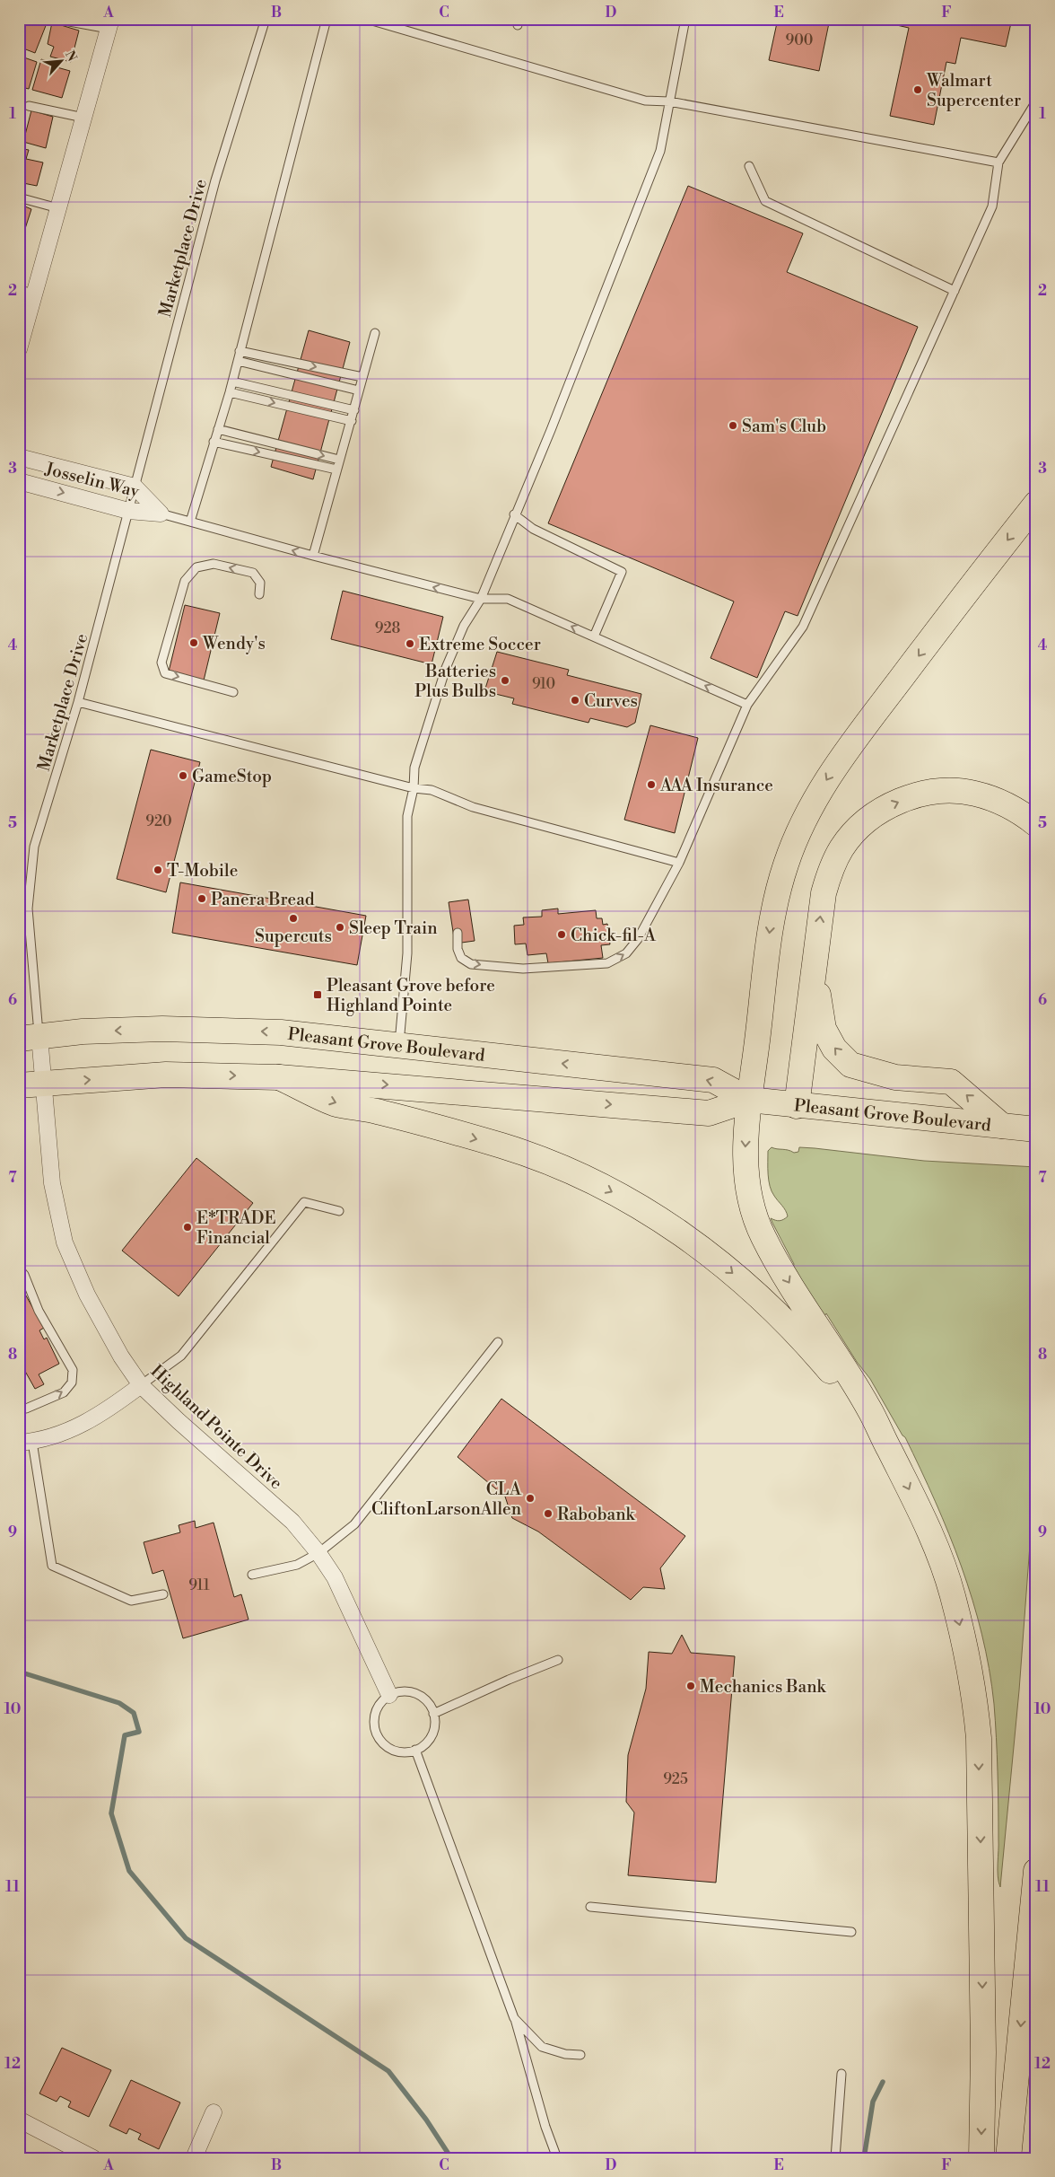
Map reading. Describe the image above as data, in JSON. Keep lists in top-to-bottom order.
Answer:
{
  "streets": {
    "main road": ["Pleasant Grove Boulevard"],
    "street": ["Josselin Way", "Highland Pointe Drive"],
    "lane": ["Marketplace Drive"]
  },
  "crossings": [
    ["Marketplace Drive", "Josselin Way"],
    ["Marketplace Drive", "Pleasant Grove Boulevard"],
    ["Marketplace Drive", "Highland Pointe Drive"],
    ["Pleasant Grove Boulevard", "Highland Pointe Drive"]
  ],
  "places": {
    "other": [
      "Walmart Supercenter",
      "Sam's Club",
      "Wendy's",
      "Extreme Soccer",
      "Batteries Plus Bulbs",
      "Curves",
      "GameStop",
      "AAA Insurance",
      "T-Mobile",
      "Panera Bread",
      "Supercuts",
      "Sleep Train",
      "Chick-fil-A",
      "E*TRADE Financial",
      "CLA CliftonLarsonAllen",
      "Rabobank",
      "Mechanics Bank"
    ],
    "transit": ["Pleasant Grove before Highland Pointe"]
  },
  "house_numbers": [
    "900",
    "928",
    "910",
    "920",
    "911",
    "925"
  ],
  "north": "top right",
  "grid": {
    "columns": [
      "A",
      "B",
      "C",
      "D",
      "E",
      "F"
    ],
    "rows": [
      "1",
      "2",
      "3",
      "4",
      "5",
      "6",
      "7",
      "8",
      "9",
      "10",
      "11",
      "12"
    ]
  }
}
